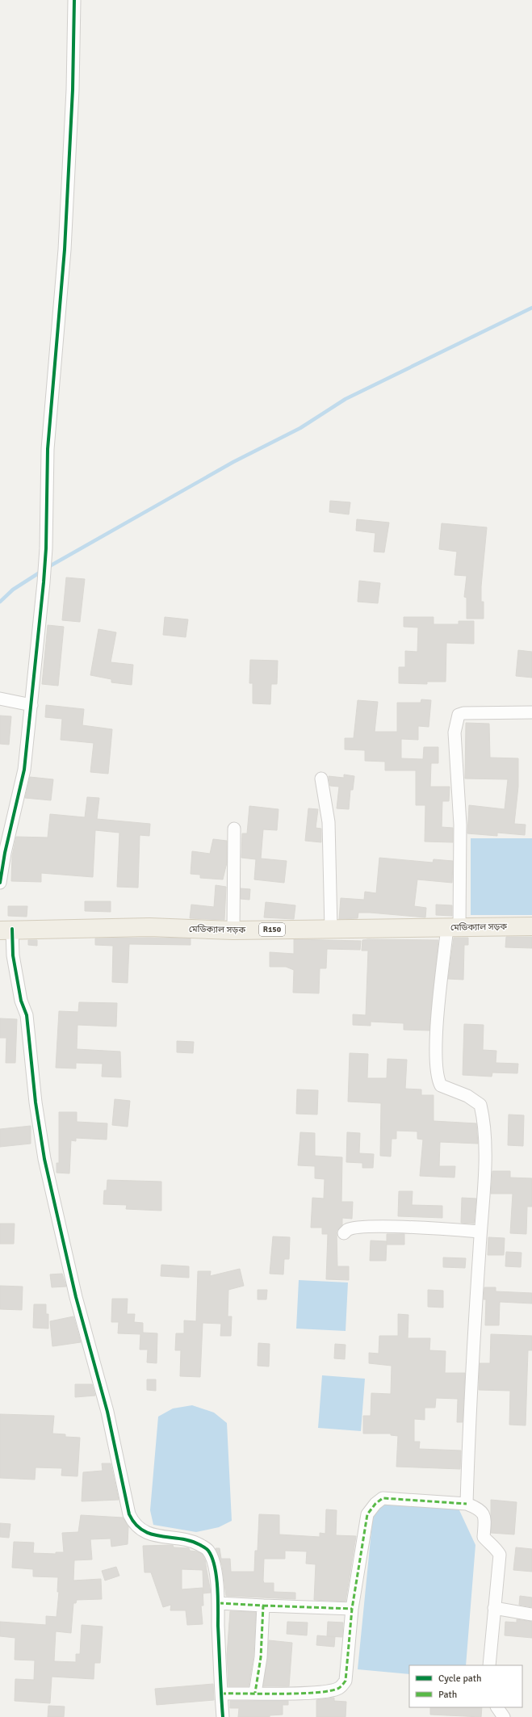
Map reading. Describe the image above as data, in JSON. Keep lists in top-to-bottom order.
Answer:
{
  "streets": {
    "main road": ["মেডিক্যাল সড়ক", "R150"]
  },
  "legend": ["Cycle path", "Path"]
}
